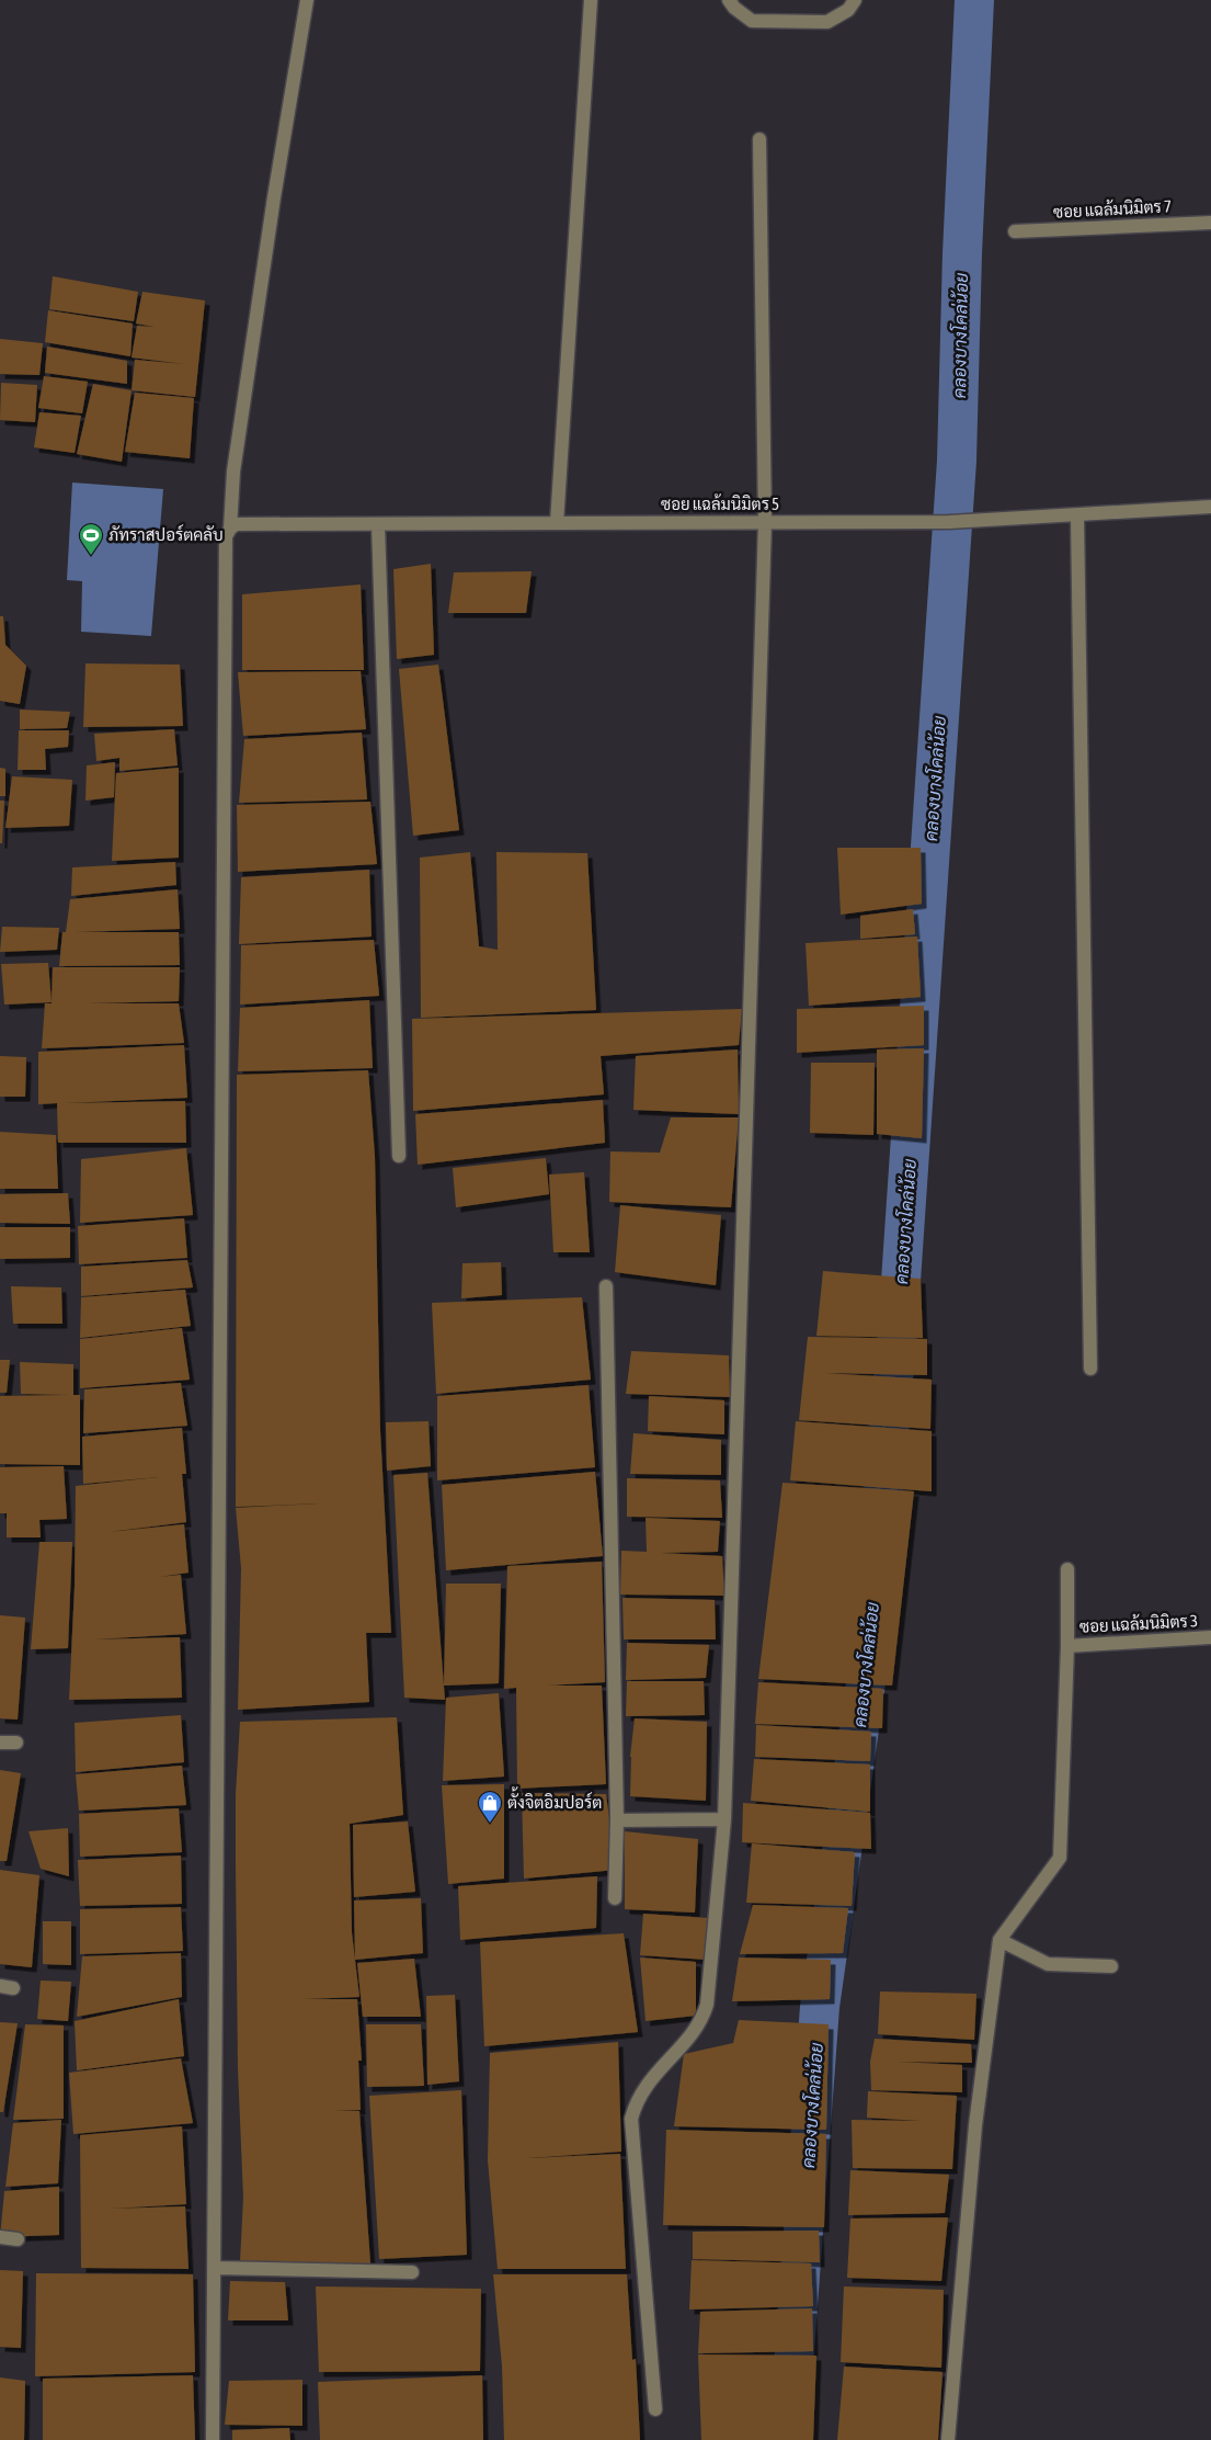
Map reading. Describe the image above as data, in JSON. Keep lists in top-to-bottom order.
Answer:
{
  "streets": {
    "street": ["ซอย แฉล้มนิมิตร 7", "ซอย แฉล้มนิมิตร 5", "ซอย แฉล้มนิมิตร 3"]
  },
  "water": ["คลองบางโคล่น้อย"],
  "places": {
    "sports": ["ภัทราสปอร์ตคลับ"],
    "shop": ["ตั้งจิตอิมปอร์ต"]
  }
}
